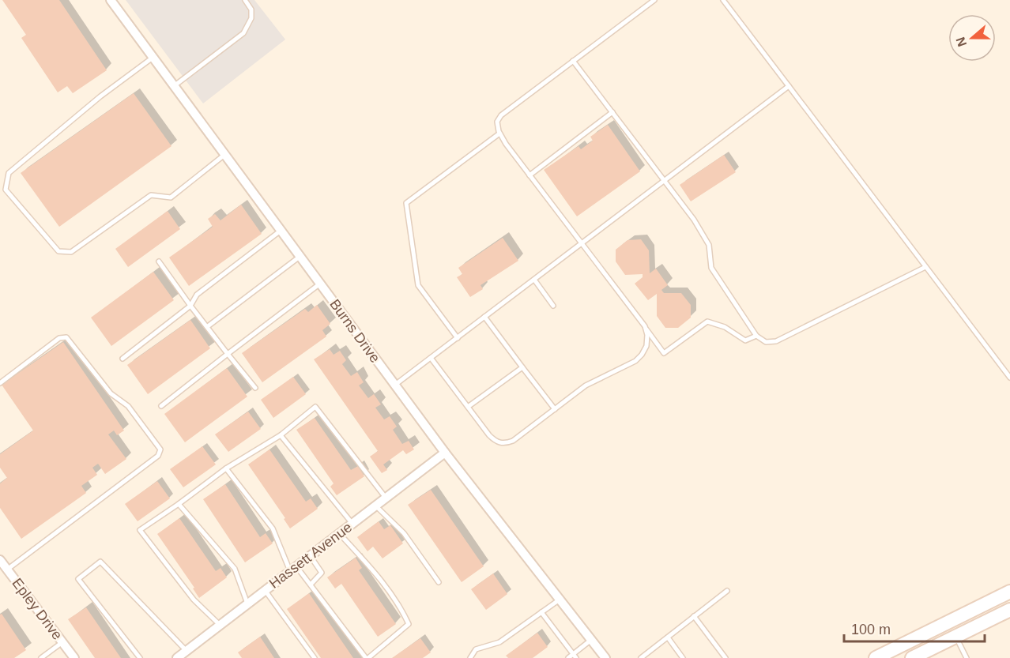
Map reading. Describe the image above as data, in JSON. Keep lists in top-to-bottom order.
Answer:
{
  "streets": {
    "street": ["Burns Drive", "Hassett Avenue", "Epley Drive"]
  },
  "crossings": [
    ["Burns Drive", "Hassett Avenue"]
  ],
  "scale_bar": "100 m",
  "north": "left"
}
